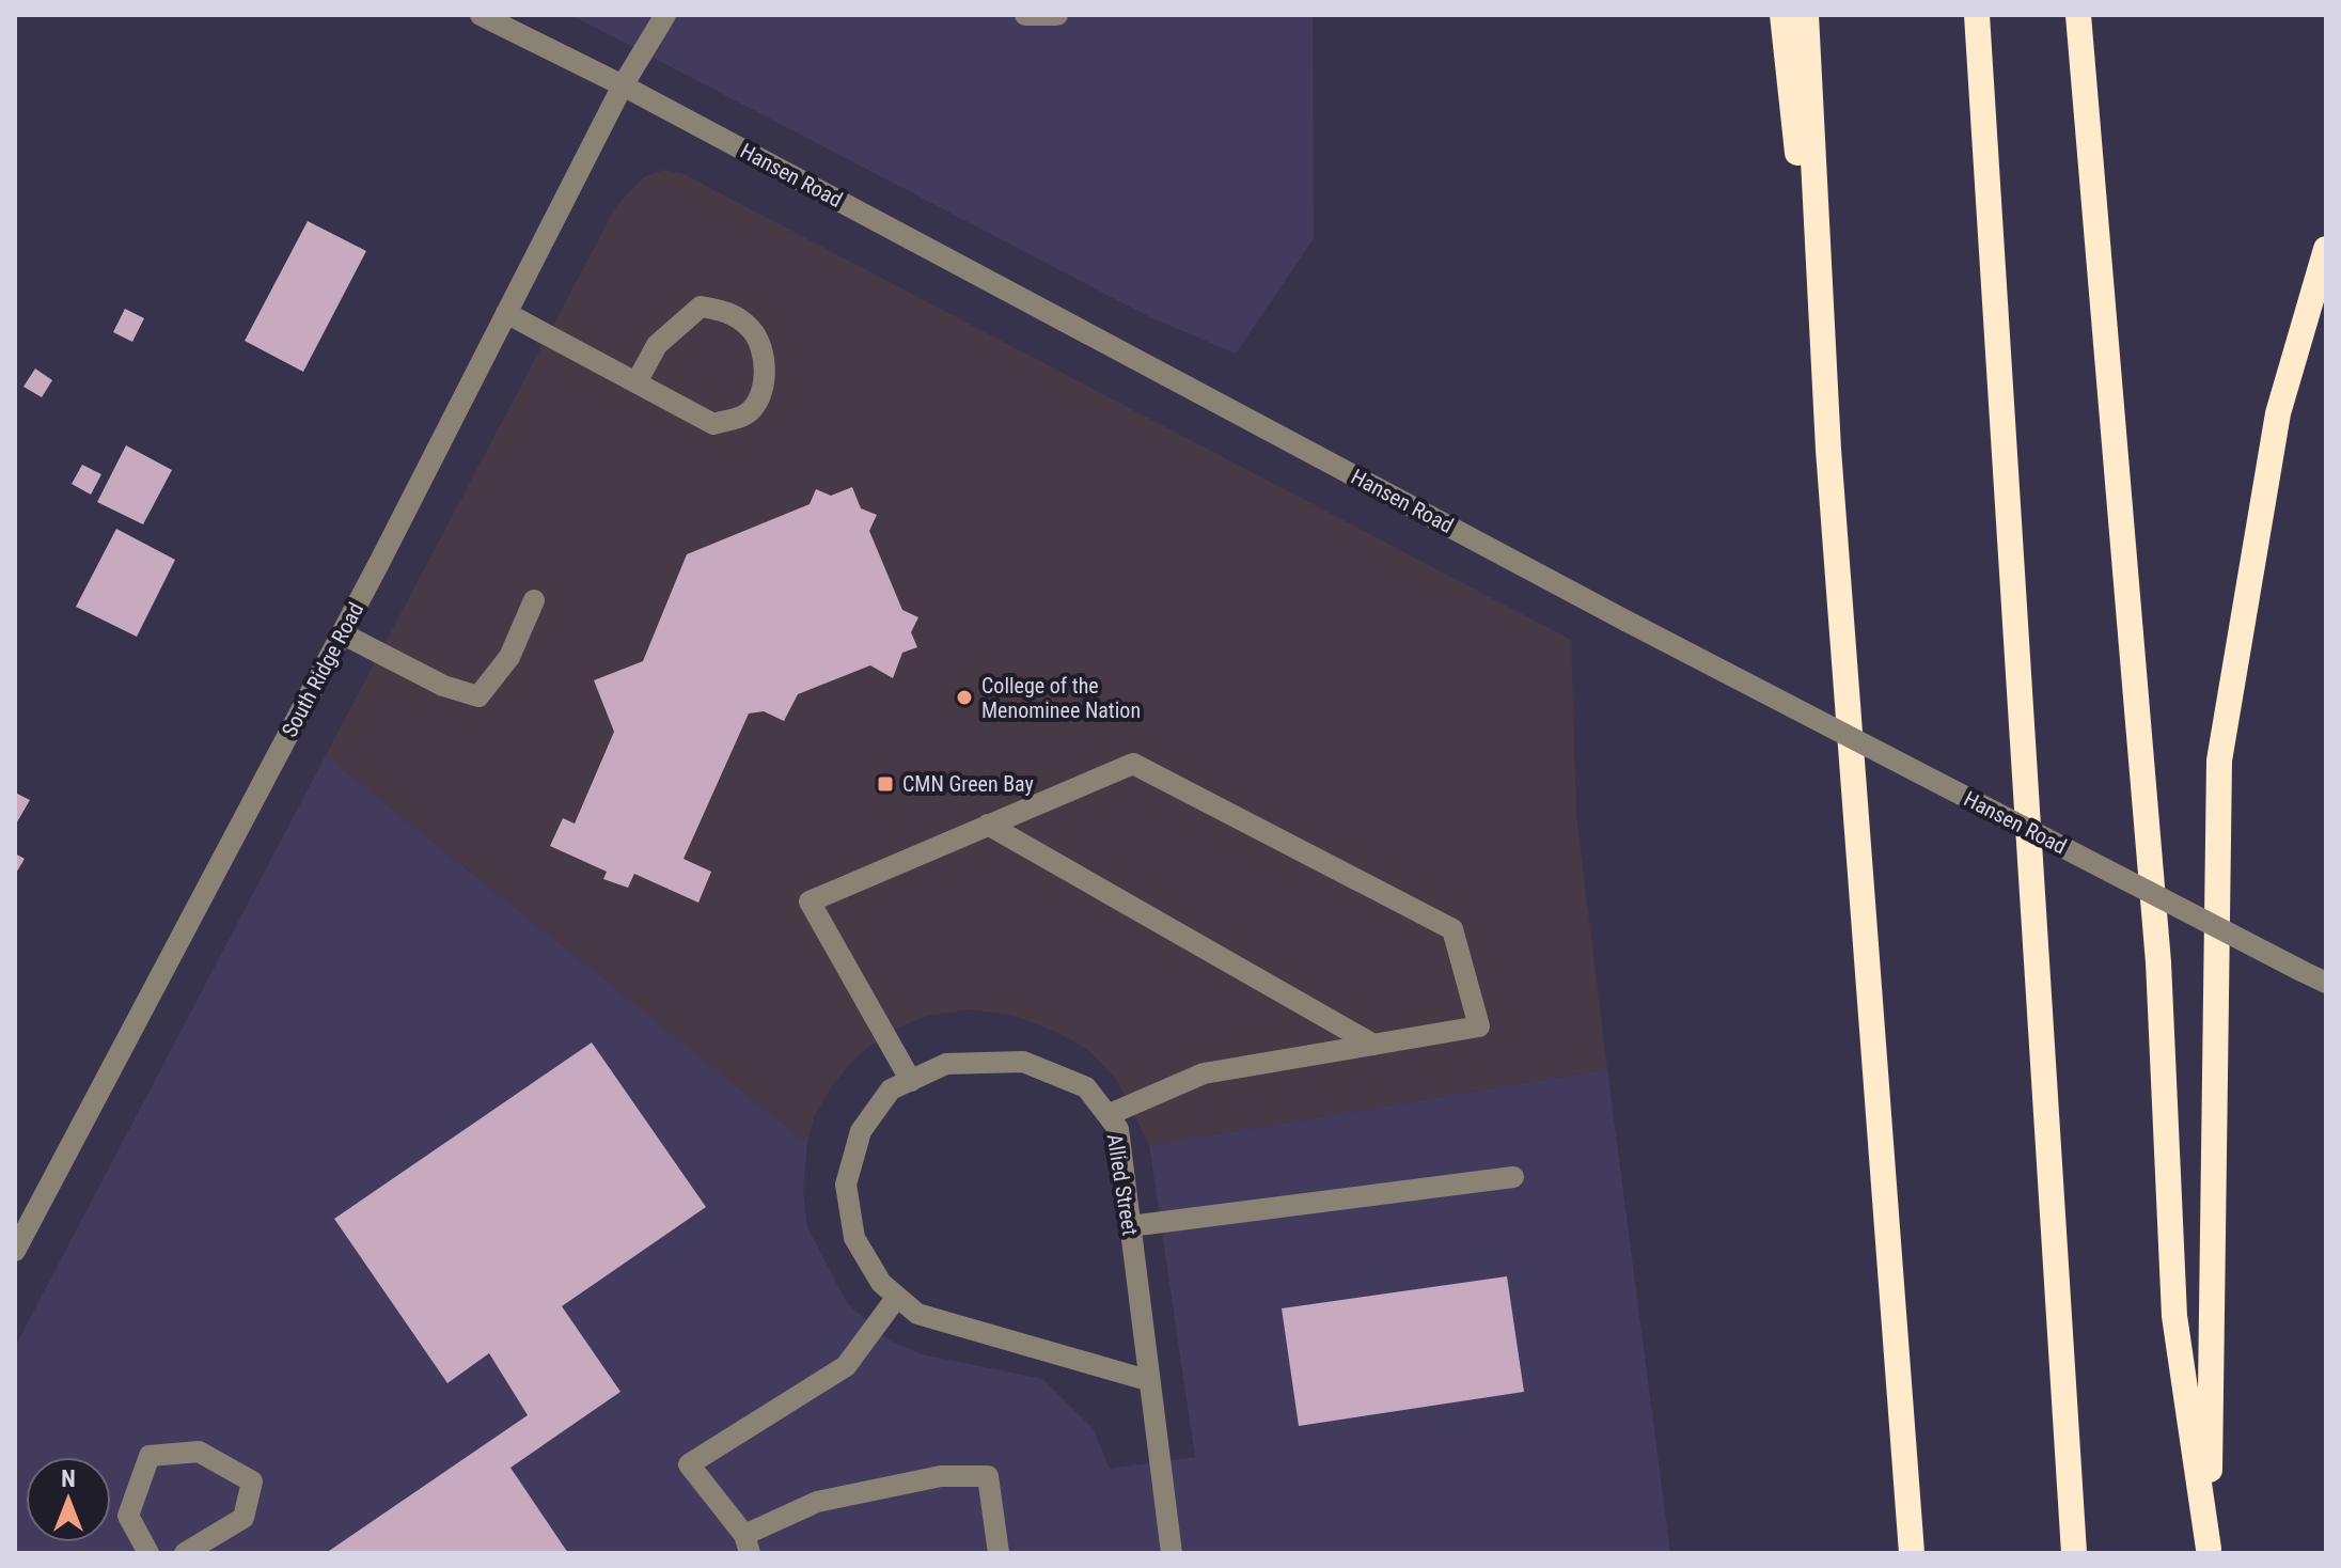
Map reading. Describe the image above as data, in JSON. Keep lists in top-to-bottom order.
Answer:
{
  "streets": {
    "street": ["Hansen Road", "South Ridge Road", "Allied Street"]
  },
  "crossings": [
    ["Hansen Road", "South Ridge Road"]
  ],
  "places": {
    "other": ["College of the Menominee Nation"],
    "transit": ["CMN Green Bay"]
  },
  "north": "top"
}
